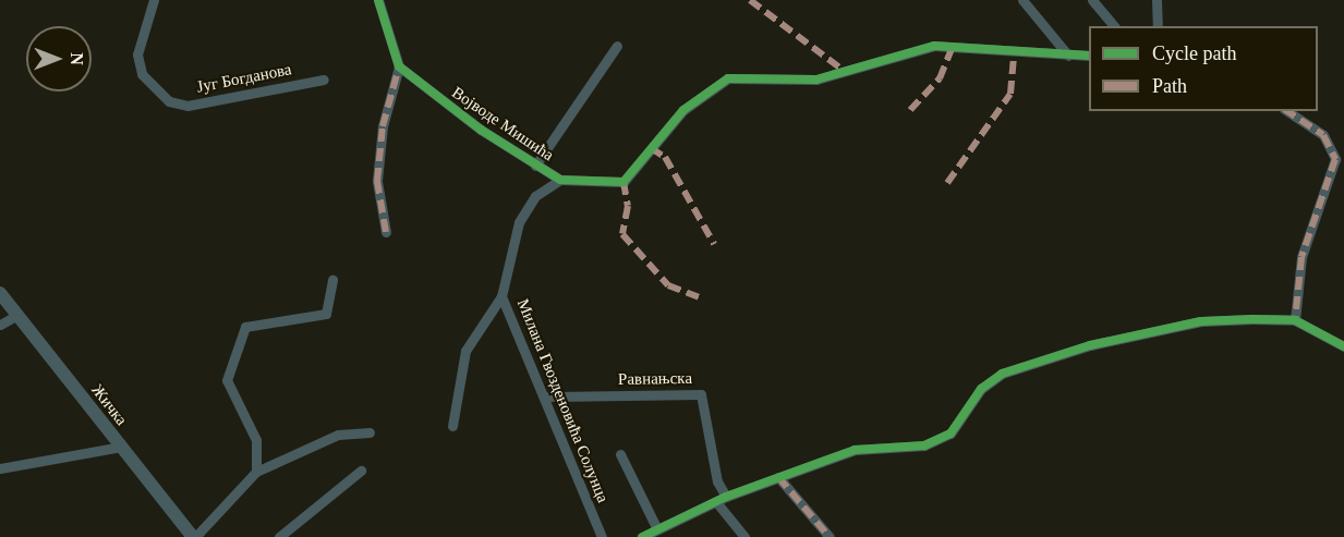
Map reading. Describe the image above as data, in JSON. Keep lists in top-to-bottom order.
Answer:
{
  "streets": {
    "main road": ["Жичка"],
    "street": [
      "Југ Богданова",
      "Војводе Мишића",
      "Равнањска",
      "Милана Гвозденовића Солунца"
    ]
  },
  "crossings": [
    ["Војводе Мишића", "Милана Гвозденовића Солунца"],
    ["Равнањска", "Милана Гвозденовића Солунца"]
  ],
  "legend": ["Cycle path", "Path"],
  "north": "right"
}
